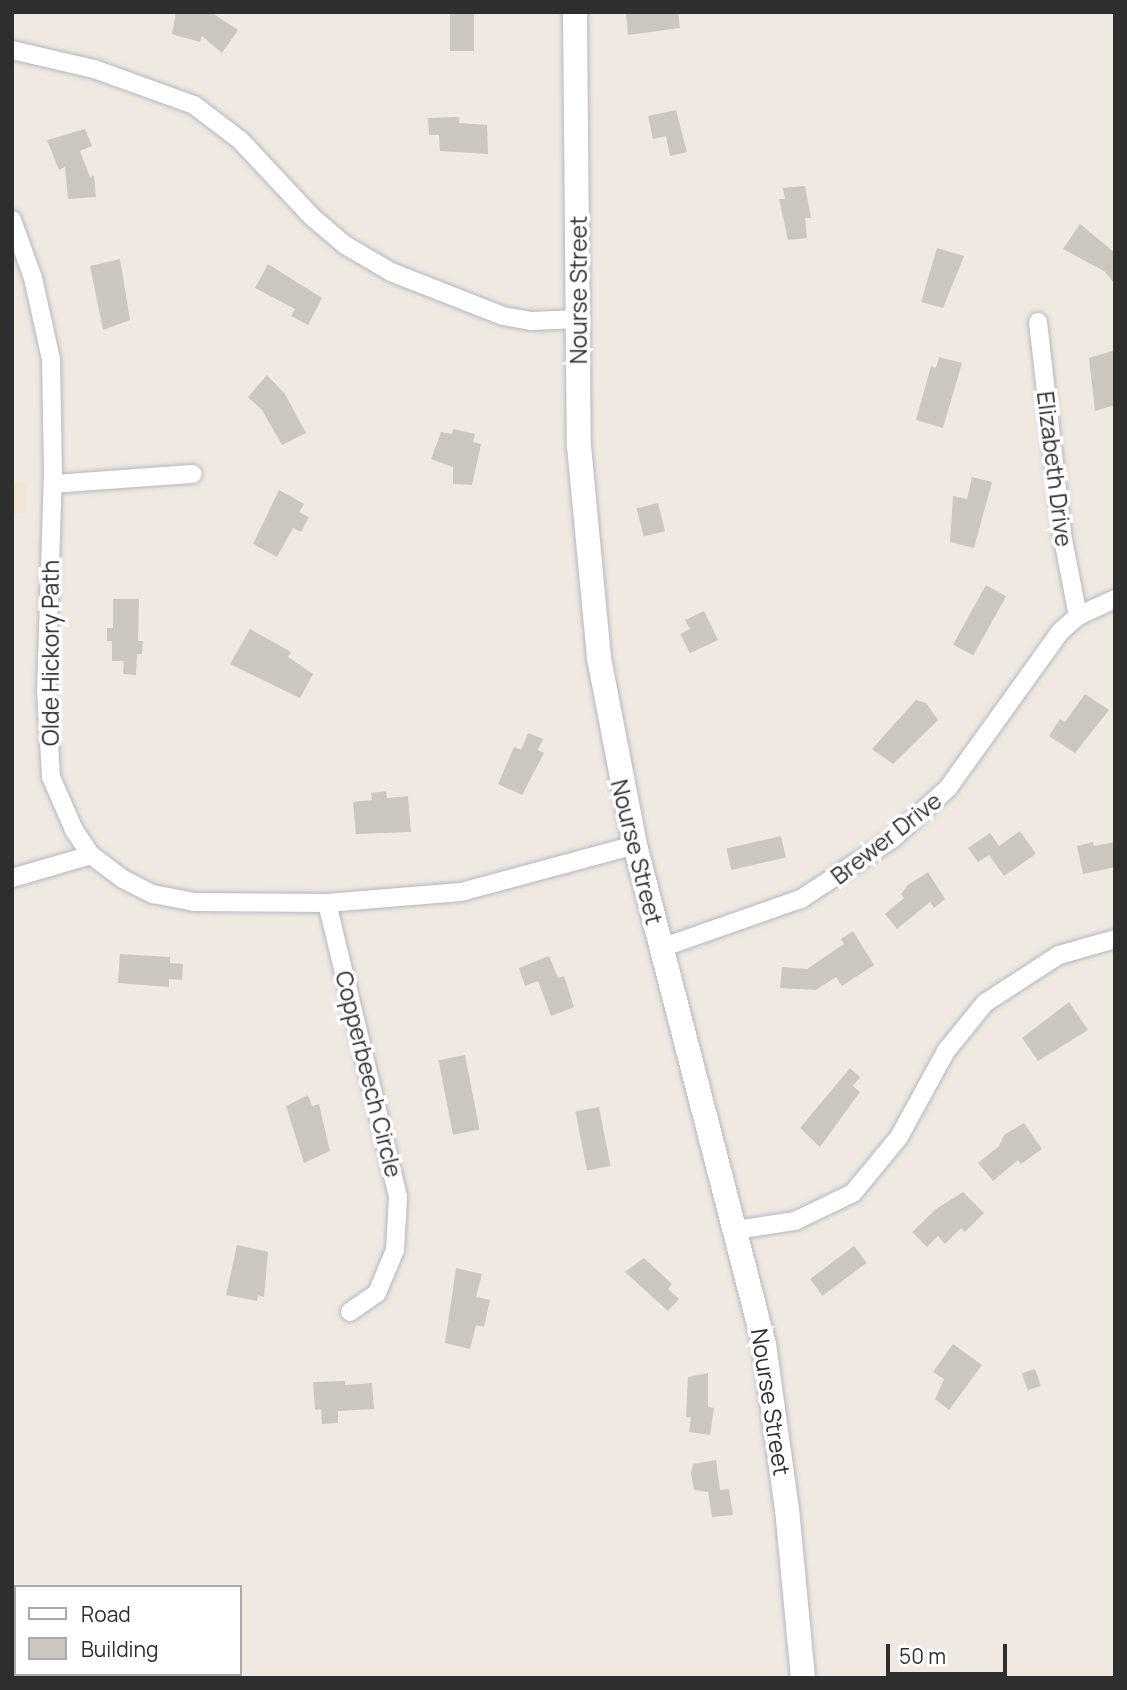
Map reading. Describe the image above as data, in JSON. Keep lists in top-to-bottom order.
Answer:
{
  "streets": {
    "main road": ["Nourse Street"],
    "street": [
      "Elizabeth Drive",
      "Olde Hickory Path",
      "Brewer Drive",
      "Copperbeech Circle"
    ]
  },
  "crossings": [
    ["Nourse Street", "Olde Hickory Path"],
    ["Nourse Street", "Brewer Drive"],
    ["Elizabeth Drive", "Brewer Drive"],
    ["Olde Hickory Path", "Copperbeech Circle"]
  ],
  "legend": ["Road", "Building"],
  "scale_bar": "50 m"
}
